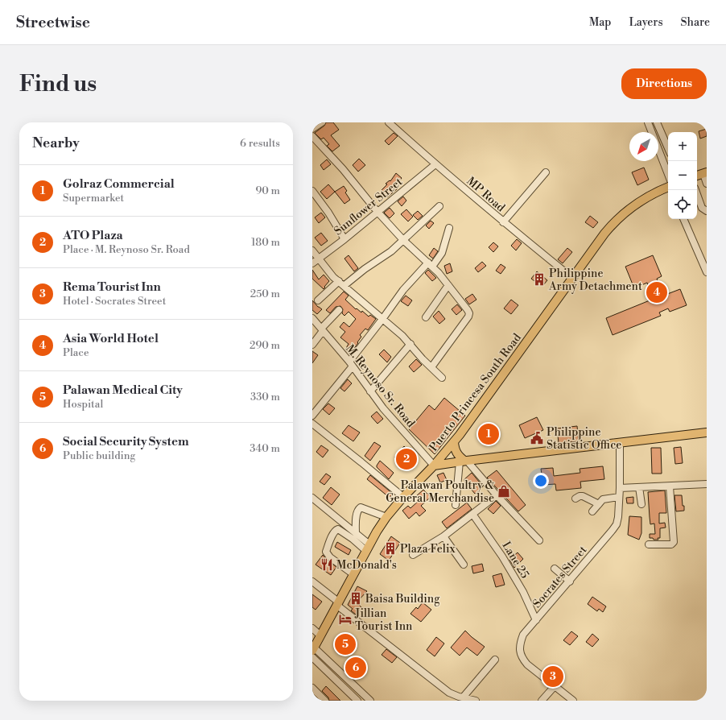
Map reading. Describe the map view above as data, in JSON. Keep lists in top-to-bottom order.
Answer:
{
  "streets": {
    "main road": ["Puerto Princesa South Road"],
    "street": [
      "MP Road",
      "Sunflower Street",
      "M. Reynoso Sr. Road",
      "Lane 25",
      "Socrates Street"
    ]
  },
  "crossings": [
    ["MP Road", "Sunflower Street"],
    ["MP Road", "Puerto Princesa South Road"],
    ["M. Reynoso Sr. Road", "Puerto Princesa South Road"],
    ["Lane 25", "Socrates Street"]
  ],
  "places": {
    "building": ["Philippine Army Detachment", "Plaza Felix", "Baisa Building"],
    "public building": ["Philippine Statistic Office"],
    "shop": ["Palawan Poultry & General Merchandise"],
    "restaurant": ["McDonald's"],
    "hotel": ["Jillian Tourist Inn"]
  },
  "north": "bottom left",
  "page": {
    "header": "Streetwise",
    "nav": ["Map", "Layers", "Share"],
    "buttons": "Directions",
    "title": "Find us",
    "heading": ["Nearby", "6 results"],
    "map_buttons": ["+", "−"],
    "list": [
      {
        "mark": "1",
        "name": "Golraz Commercial",
        "note": "Supermarket",
        "value": "90 m"
      },
      {
        "mark": "2",
        "name": "ATO Plaza",
        "note": "Place · M. Reynoso Sr. Road",
        "value": "180 m"
      },
      {
        "mark": "3",
        "name": "Rema Tourist Inn",
        "note": "Hotel · Socrates Street",
        "value": "250 m"
      },
      {
        "mark": "4",
        "name": "Asia World Hotel",
        "note": "Place",
        "value": "290 m"
      },
      {
        "mark": "5",
        "name": "Palawan Medical City",
        "note": "Hospital",
        "value": "330 m"
      },
      {
        "mark": "6",
        "name": "Social Security System",
        "note": "Public building",
        "value": "340 m"
      }
    ],
    "pins": [
      "4",
      "1",
      "2",
      "5",
      "6",
      "3"
    ]
  }
}
